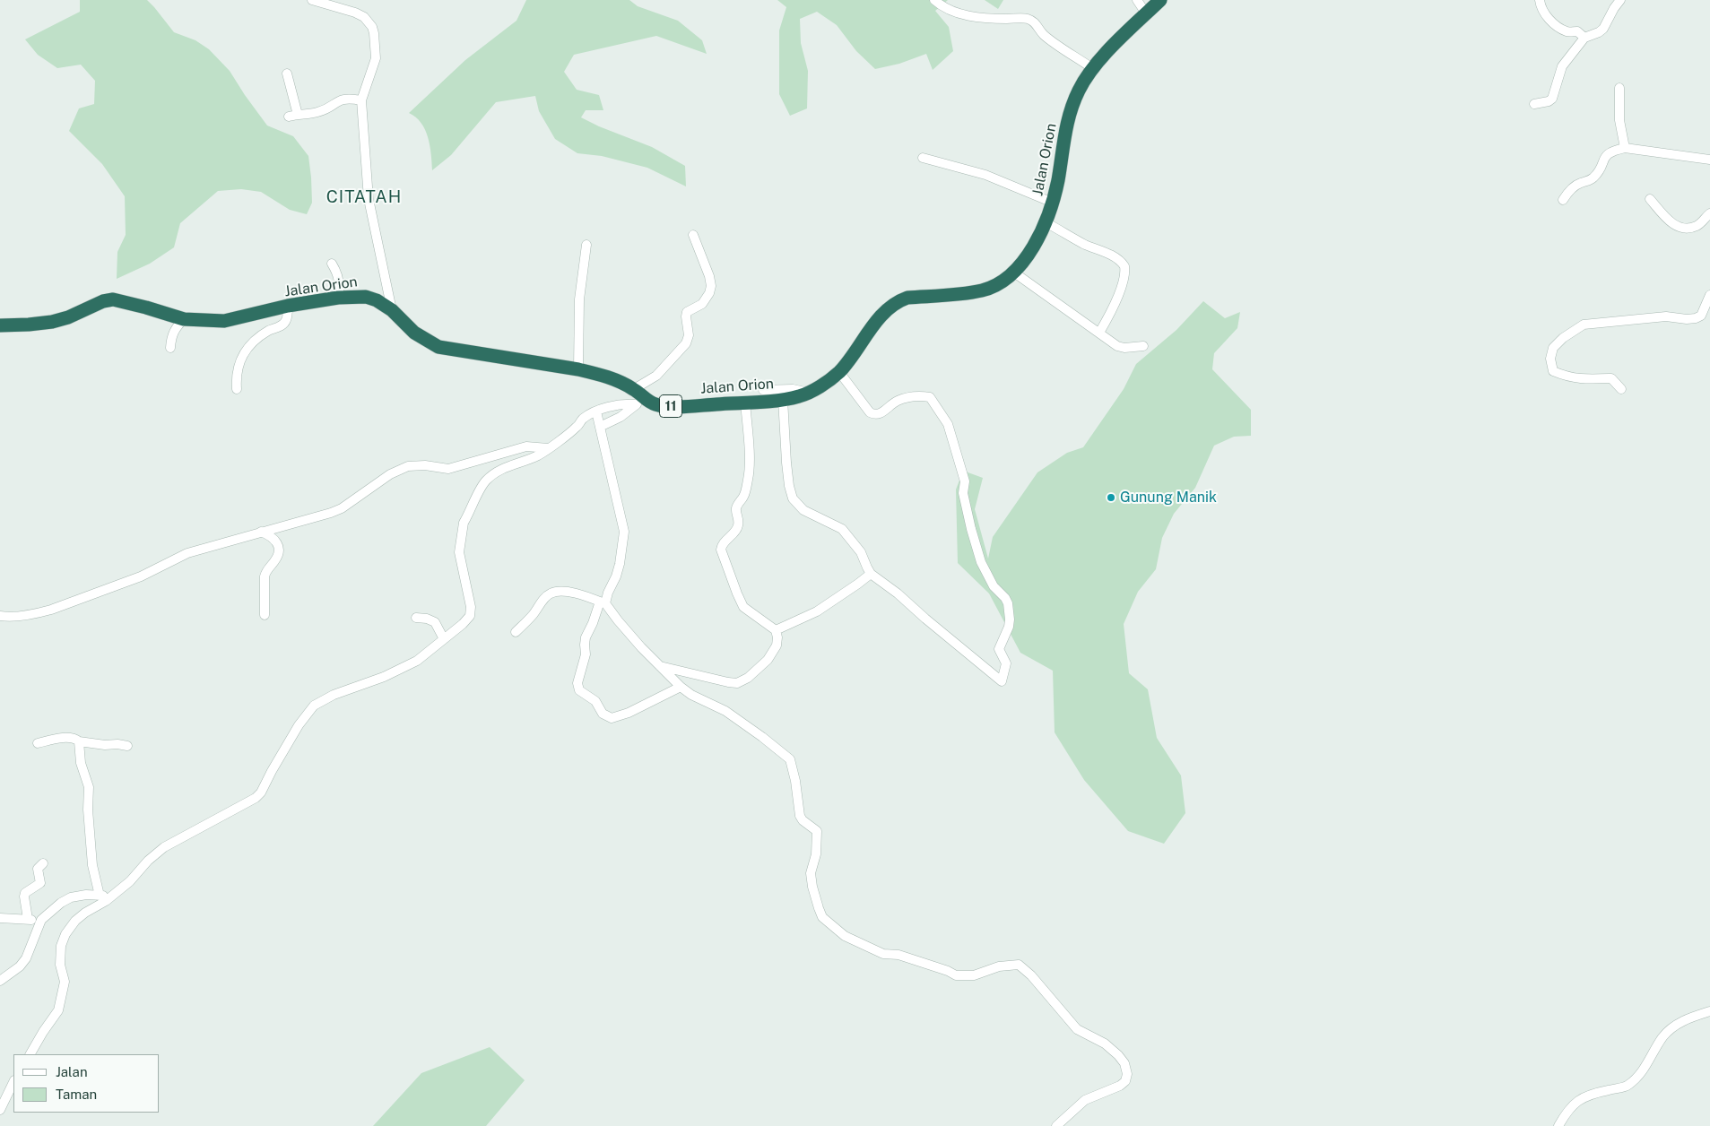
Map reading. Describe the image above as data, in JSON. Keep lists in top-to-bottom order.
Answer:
{
  "streets": {
    "highway": ["Jalan Orion", "11"]
  },
  "districts": ["CITATAH"],
  "places": ["Gunung Manik"],
  "legend": ["Jalan", "Taman"]
}
